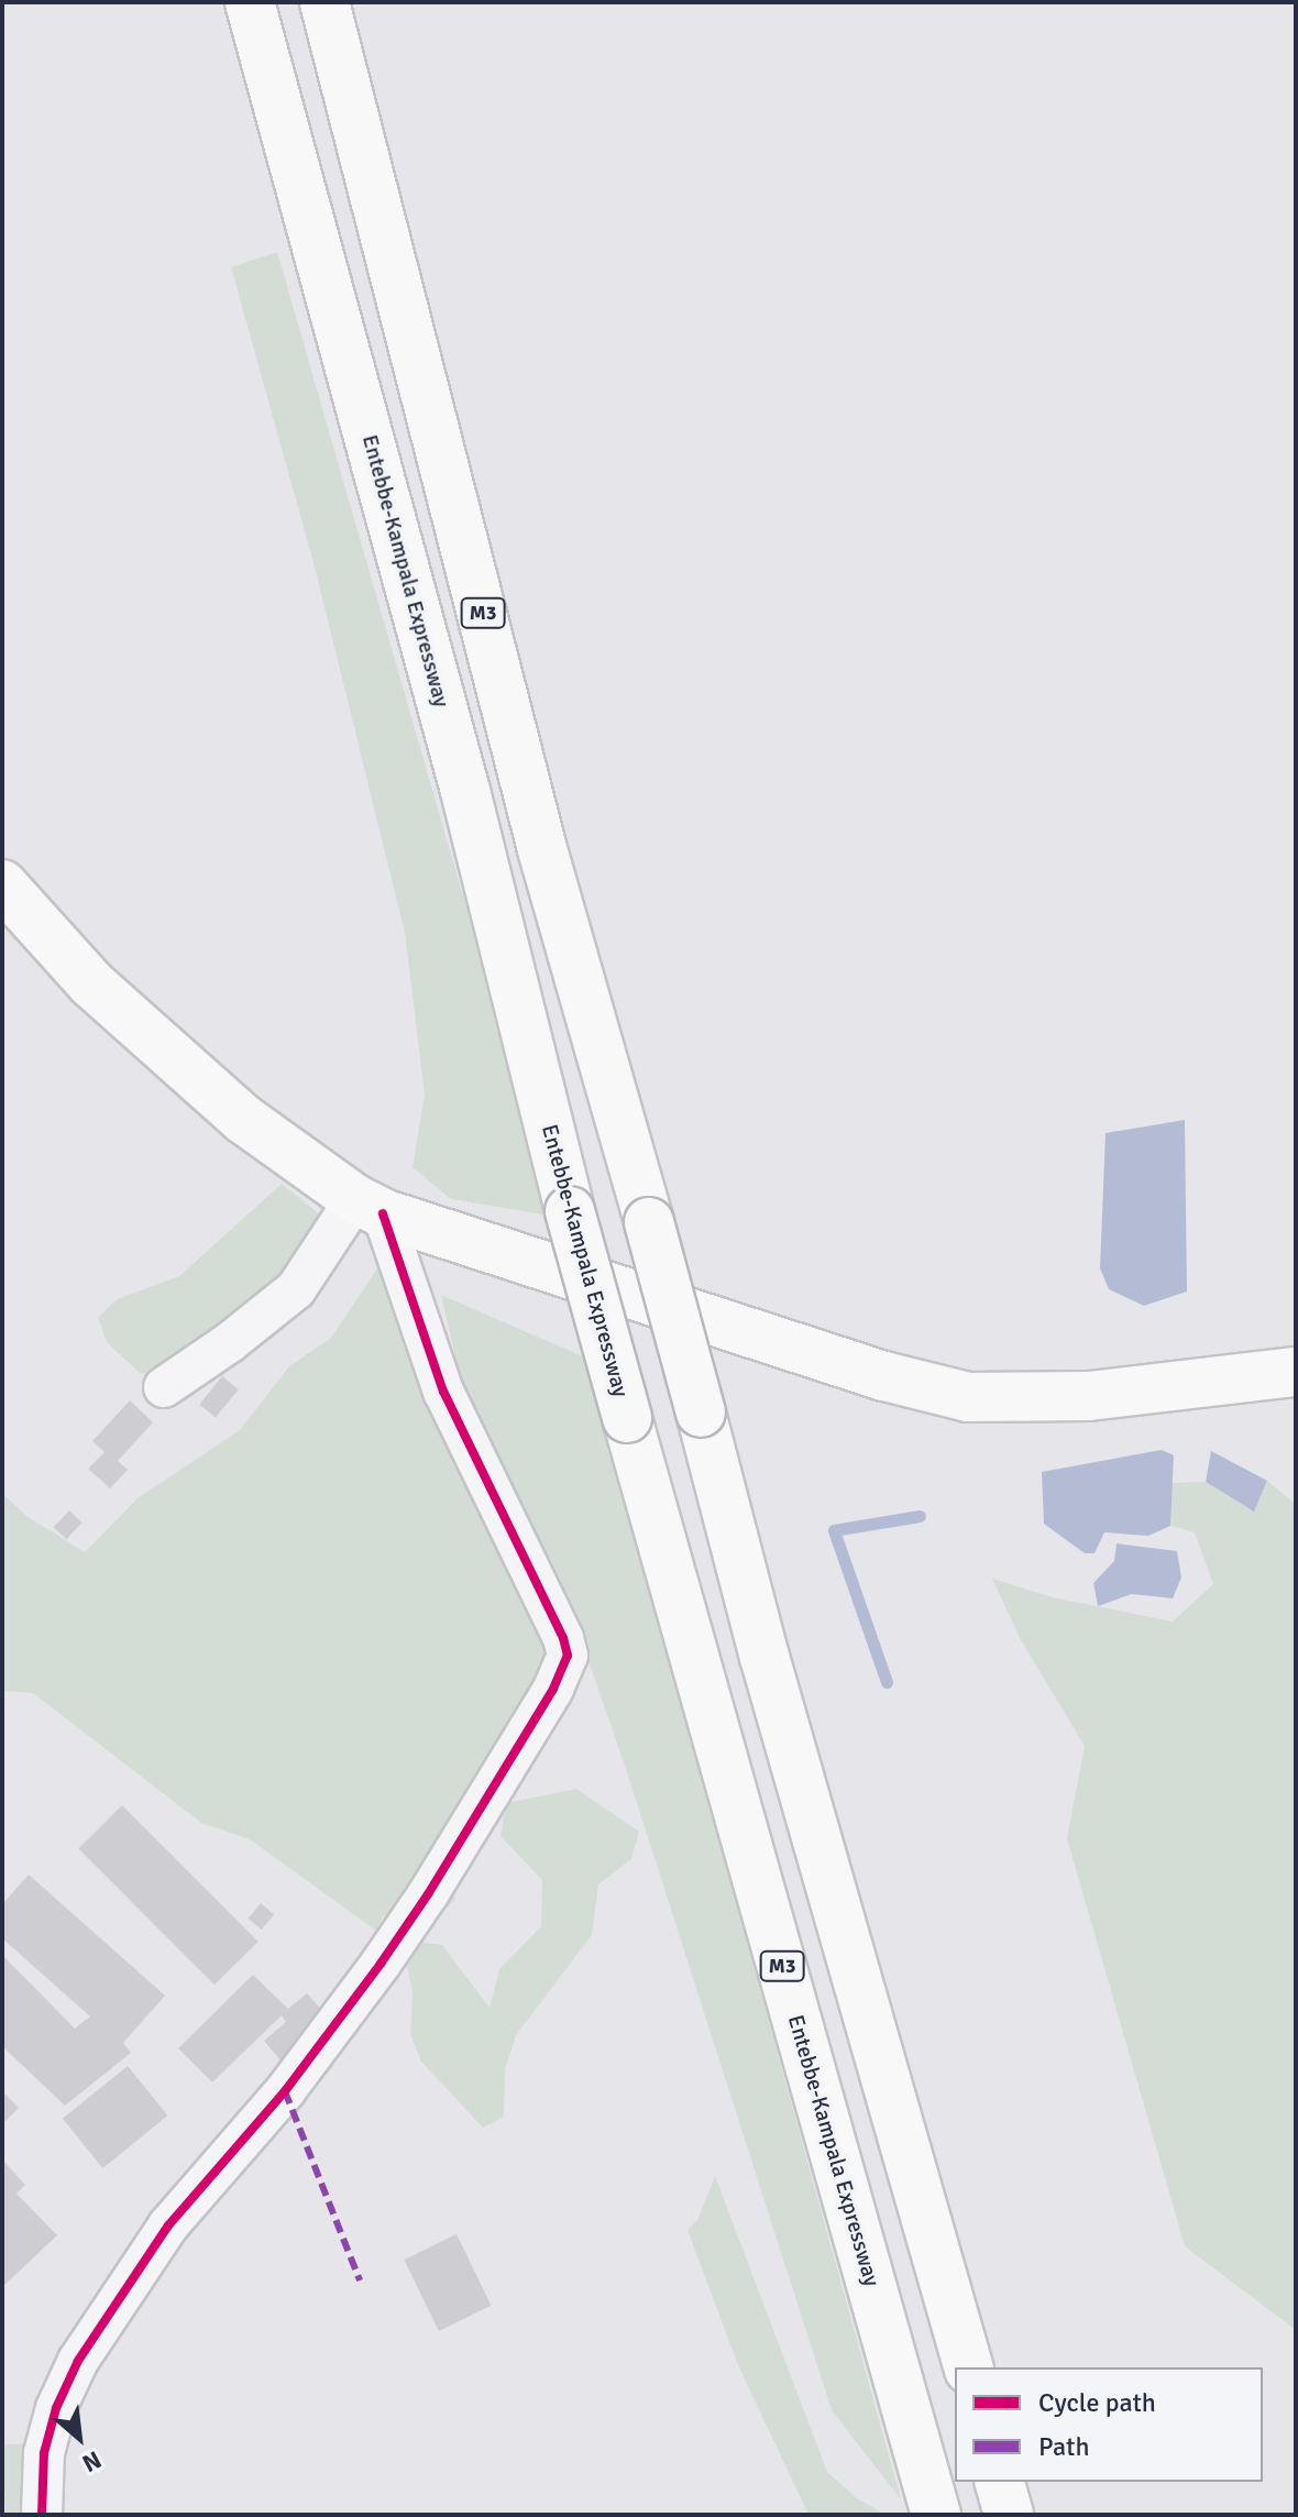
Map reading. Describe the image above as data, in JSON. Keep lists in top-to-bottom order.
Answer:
{
  "streets": {
    "main road": ["Entebbe-Kampala Expressway", "M3"]
  },
  "legend": ["Cycle path", "Path"],
  "north": "bottom right"
}
